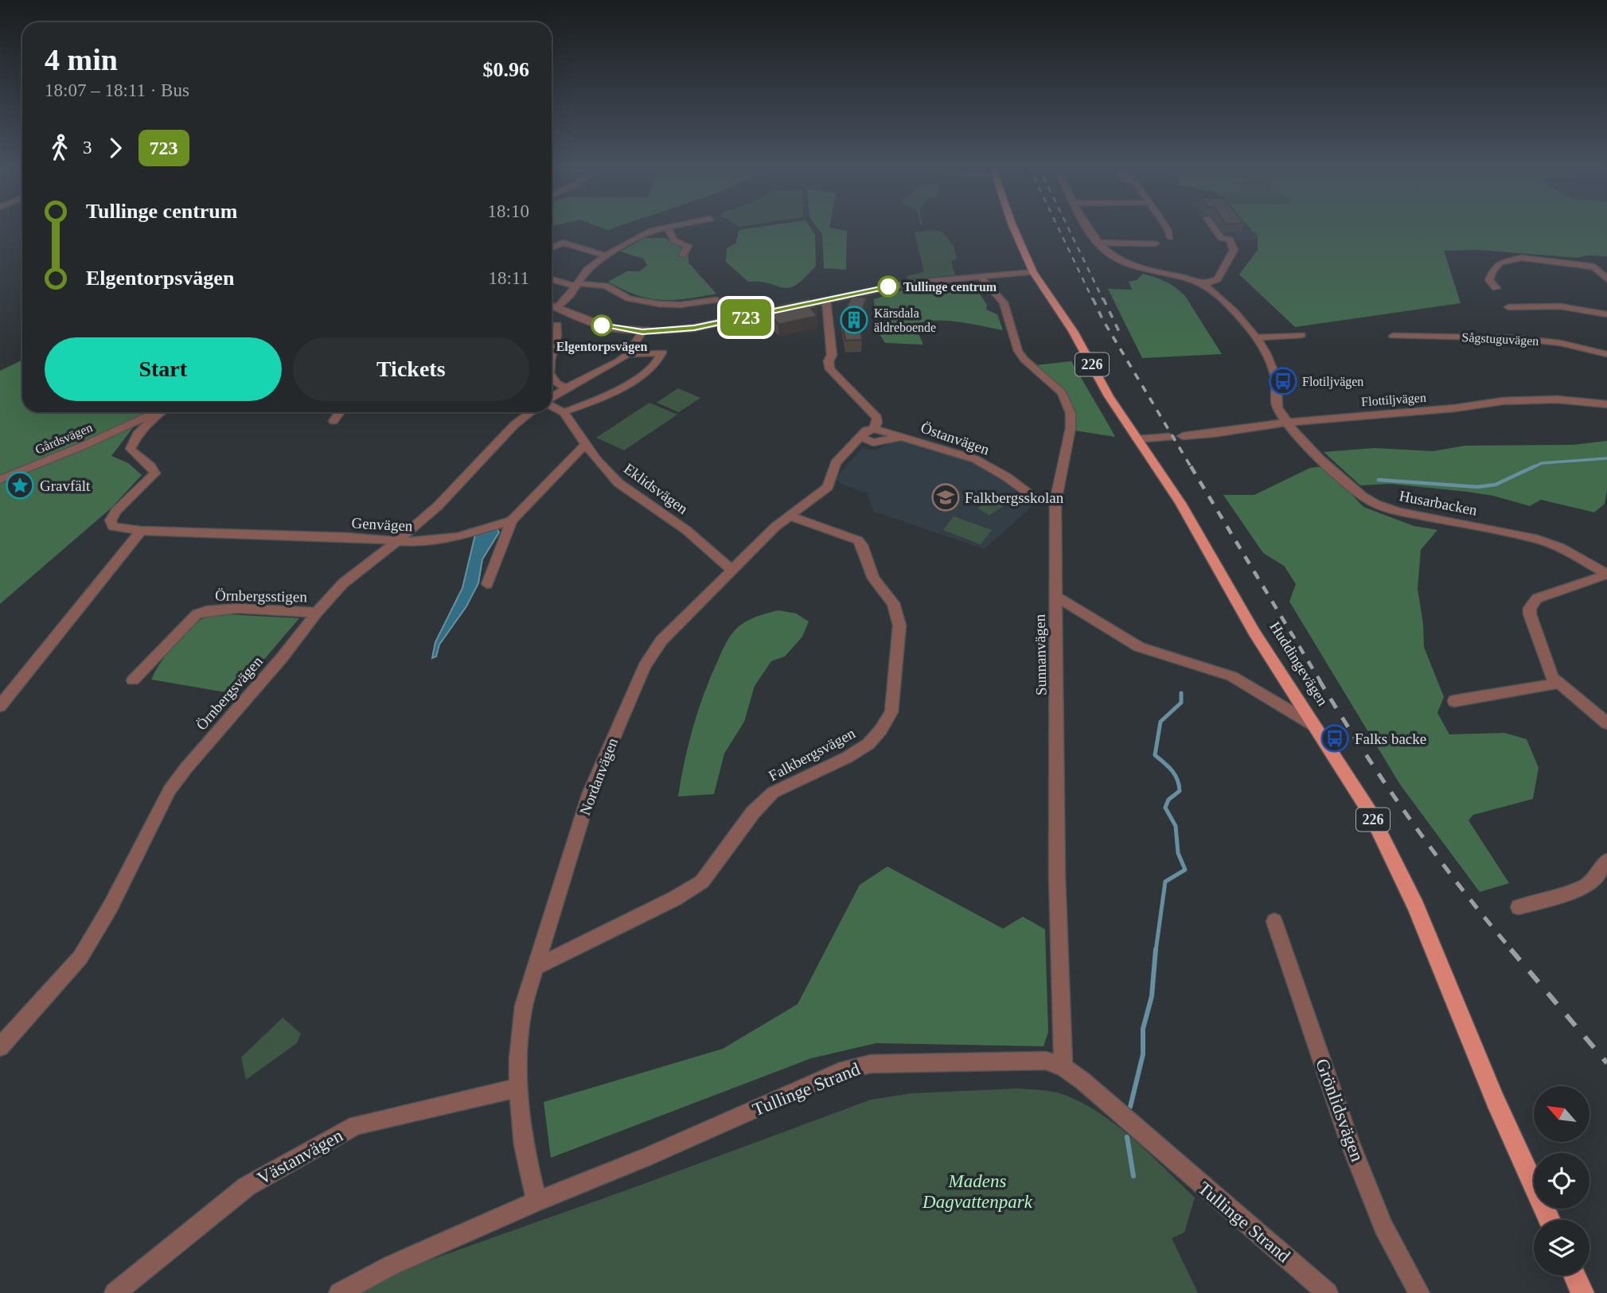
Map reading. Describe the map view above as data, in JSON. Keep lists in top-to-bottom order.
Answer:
{
  "streets": {
    "main road": ["226", "Huddingevägen"],
    "street": [
      "Sågstuguvägen",
      "Flottiljvägen",
      "Gårdsvägen",
      "Östanvägen",
      "Eklidsvägen",
      "Husarbacken",
      "Genvägen",
      "Örnbergsstigen",
      "Sunnanvägen",
      "Örnbergsvägen",
      "Falkbergsvägen",
      "Nordanvägen",
      "Tullinge Strand",
      "Grönlidsvägen",
      "Västanvägen"
    ]
  },
  "crossings": [
    ["Flottiljvägen", "Husarbacken"],
    ["Östanvägen", "Sunnanvägen"],
    ["Östanvägen", "Nordanvägen"],
    ["Eklidsvägen", "Nordanvägen"],
    ["Genvägen", "Örnbergsvägen"],
    ["Örnbergsstigen", "Örnbergsvägen"],
    ["Sunnanvägen", "Tullinge Strand"],
    ["Falkbergsvägen", "Nordanvägen"],
    ["Nordanvägen", "Tullinge Strand"],
    ["Nordanvägen", "Västanvägen"]
  ],
  "parks": ["Madens Dagvattenpark"],
  "places": {
    "other": ["Tullinge centrum", "Elgentorpsvägen"],
    "building": ["Kärsdala äldreboende"],
    "bus stop": ["Flotiljvägen", "Falks backe"],
    "place": ["Gravfält"],
    "school or university": ["Falkbergsskolan"]
  },
  "lines": ["bus line 723"],
  "north": "top left",
  "page": {
    "on_map": "723",
    "heading": ["4 min", "18:07 – 18:11 · Bus", "$0.96"],
    "legs": ["3", "723"],
    "list": [
      {
        "name": "Tullinge centrum",
        "value": "18:10"
      },
      {
        "name": "Elgentorpsvägen",
        "value": "18:11"
      }
    ],
    "buttons": ["Start", "Tickets"]
  }
}
